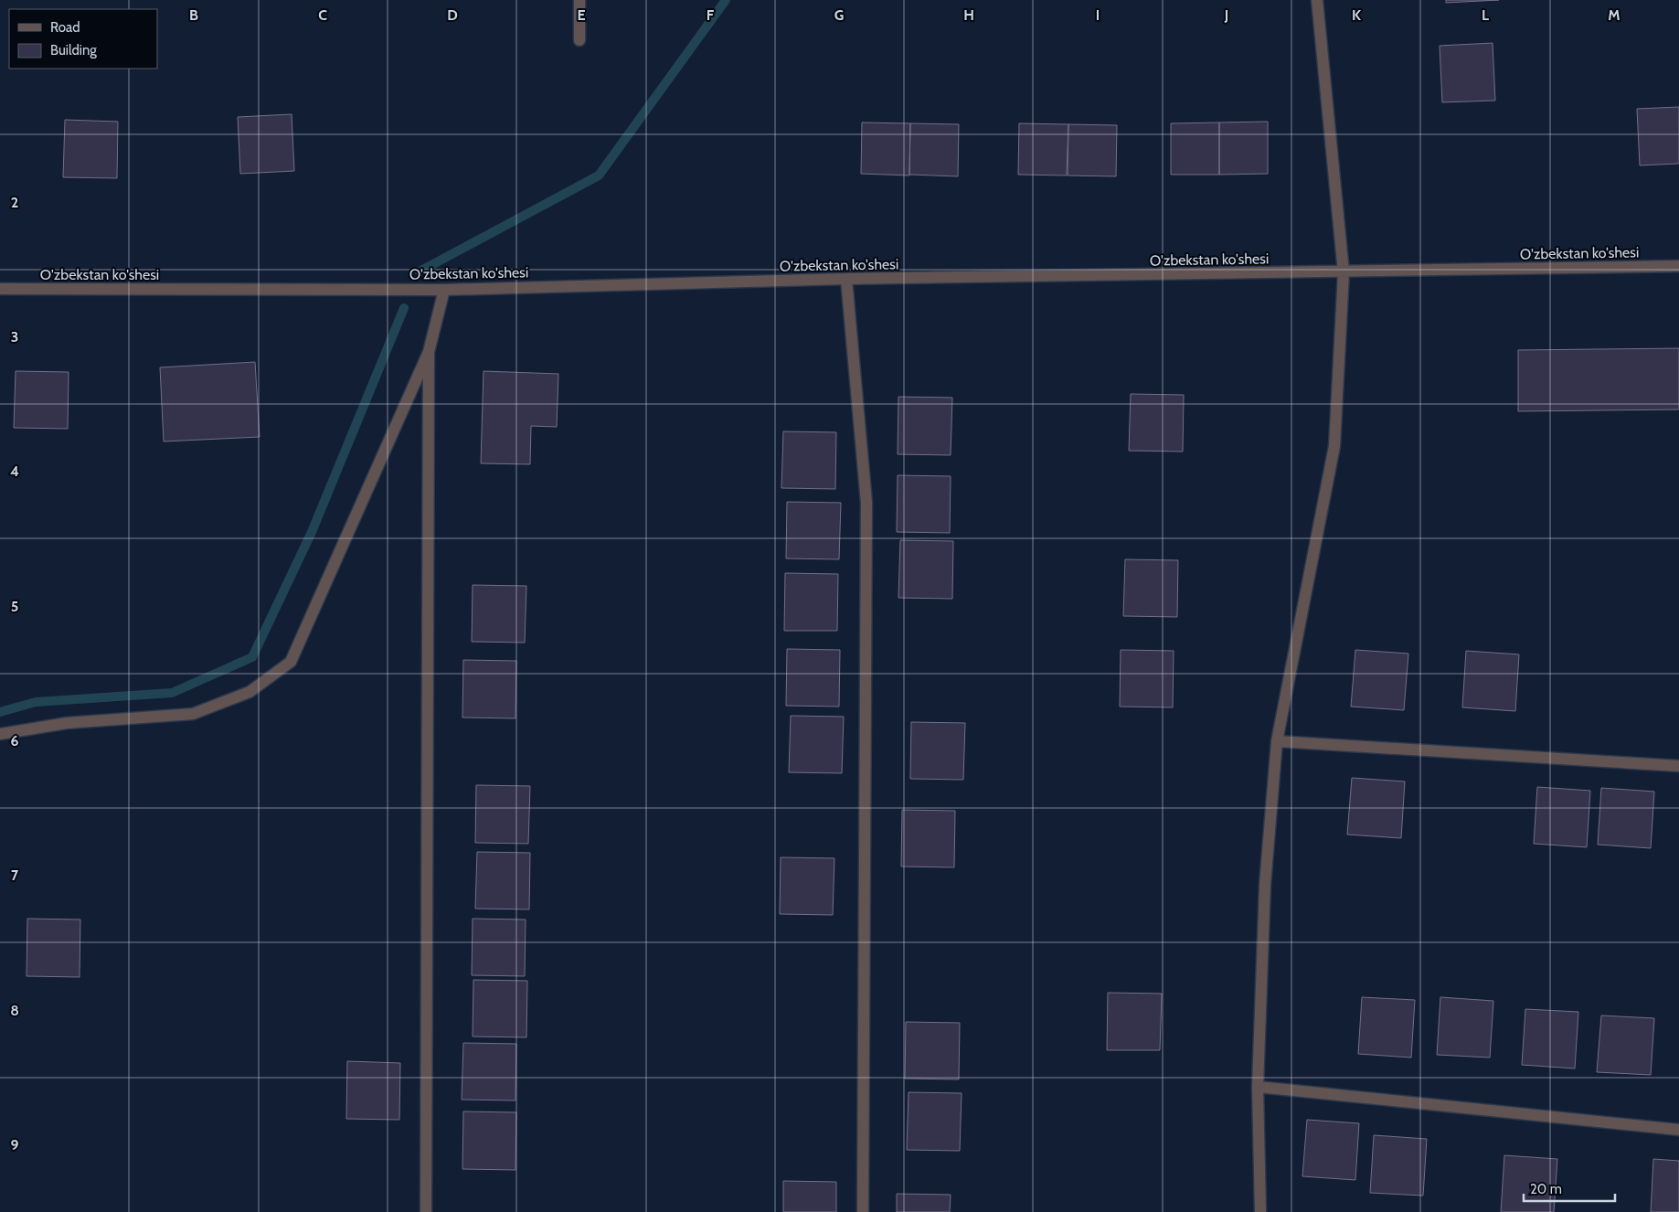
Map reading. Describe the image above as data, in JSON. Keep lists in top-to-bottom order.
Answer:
{
  "streets": {
    "street": ["O'zbekstan ko'shesi"]
  },
  "legend": ["Road", "Building"],
  "scale_bar": "20 m",
  "grid": {
    "columns": [
      "B",
      "C",
      "D",
      "E",
      "F",
      "G",
      "H",
      "I",
      "J",
      "K",
      "L",
      "M"
    ],
    "rows": [
      "2",
      "3",
      "4",
      "5",
      "6",
      "7",
      "8",
      "9"
    ]
  }
}
